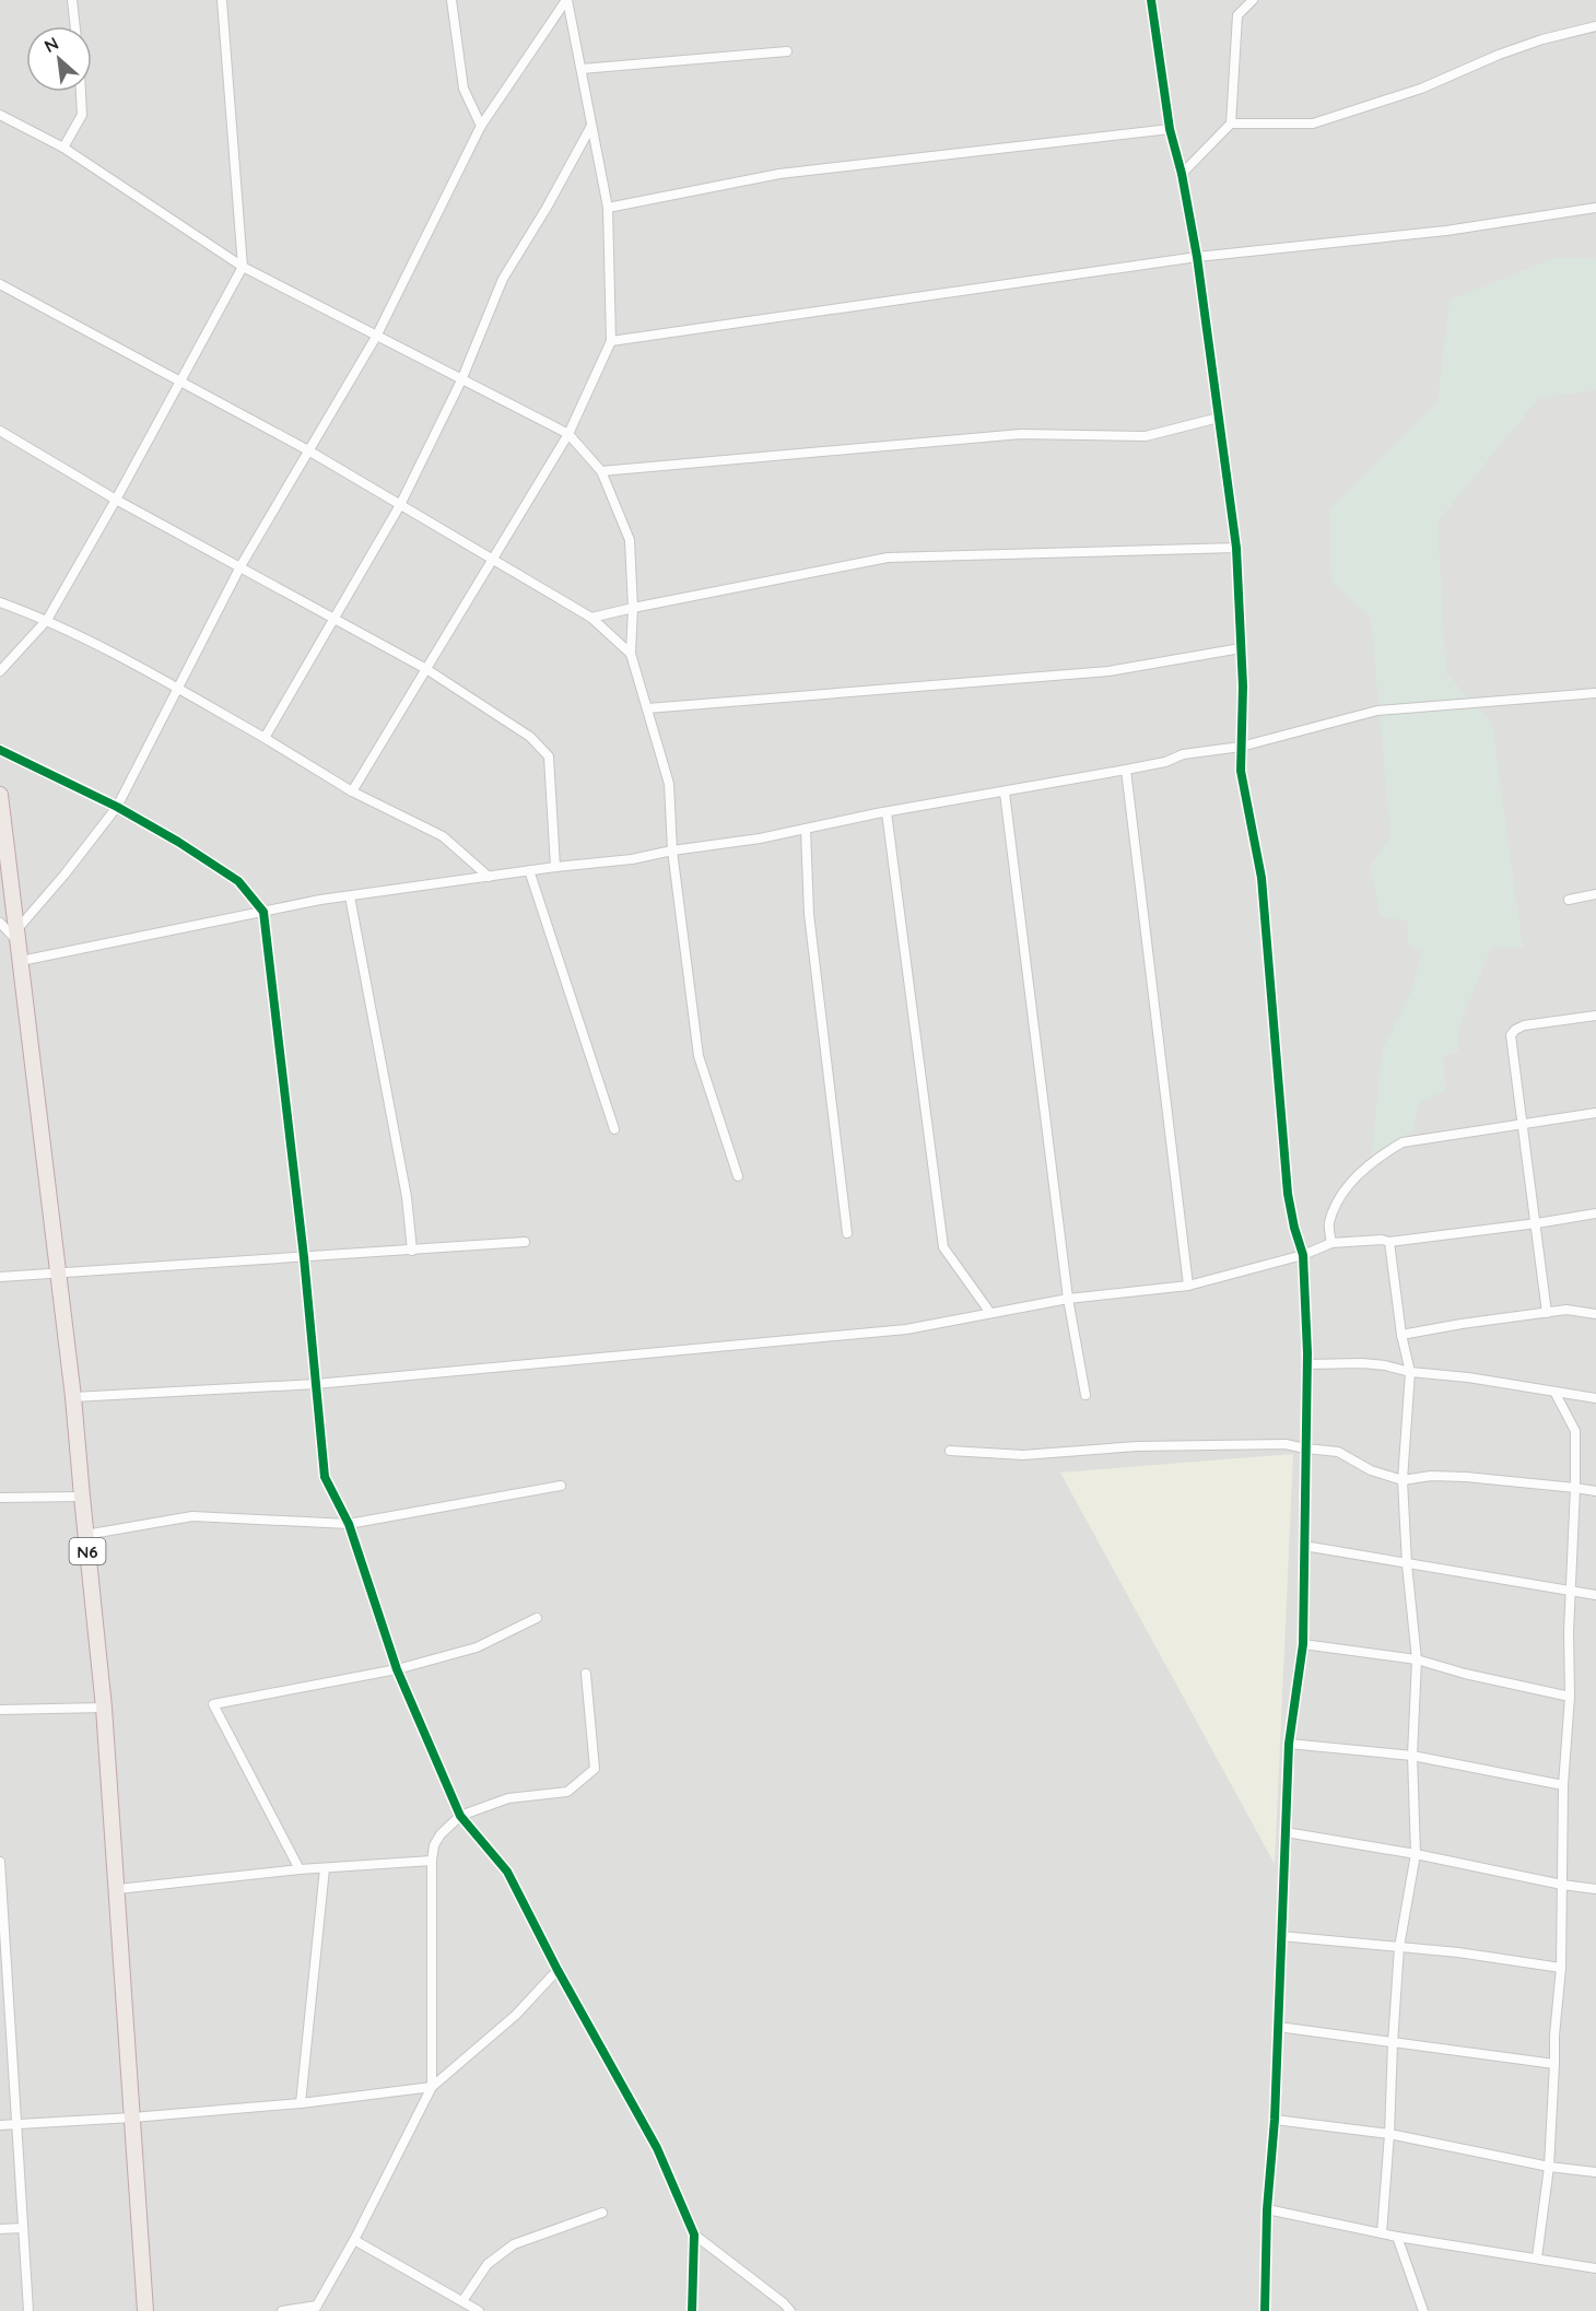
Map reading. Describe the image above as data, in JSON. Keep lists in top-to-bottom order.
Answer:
{
  "streets": {
    "highway": ["N6"]
  },
  "north": "top left"
}
